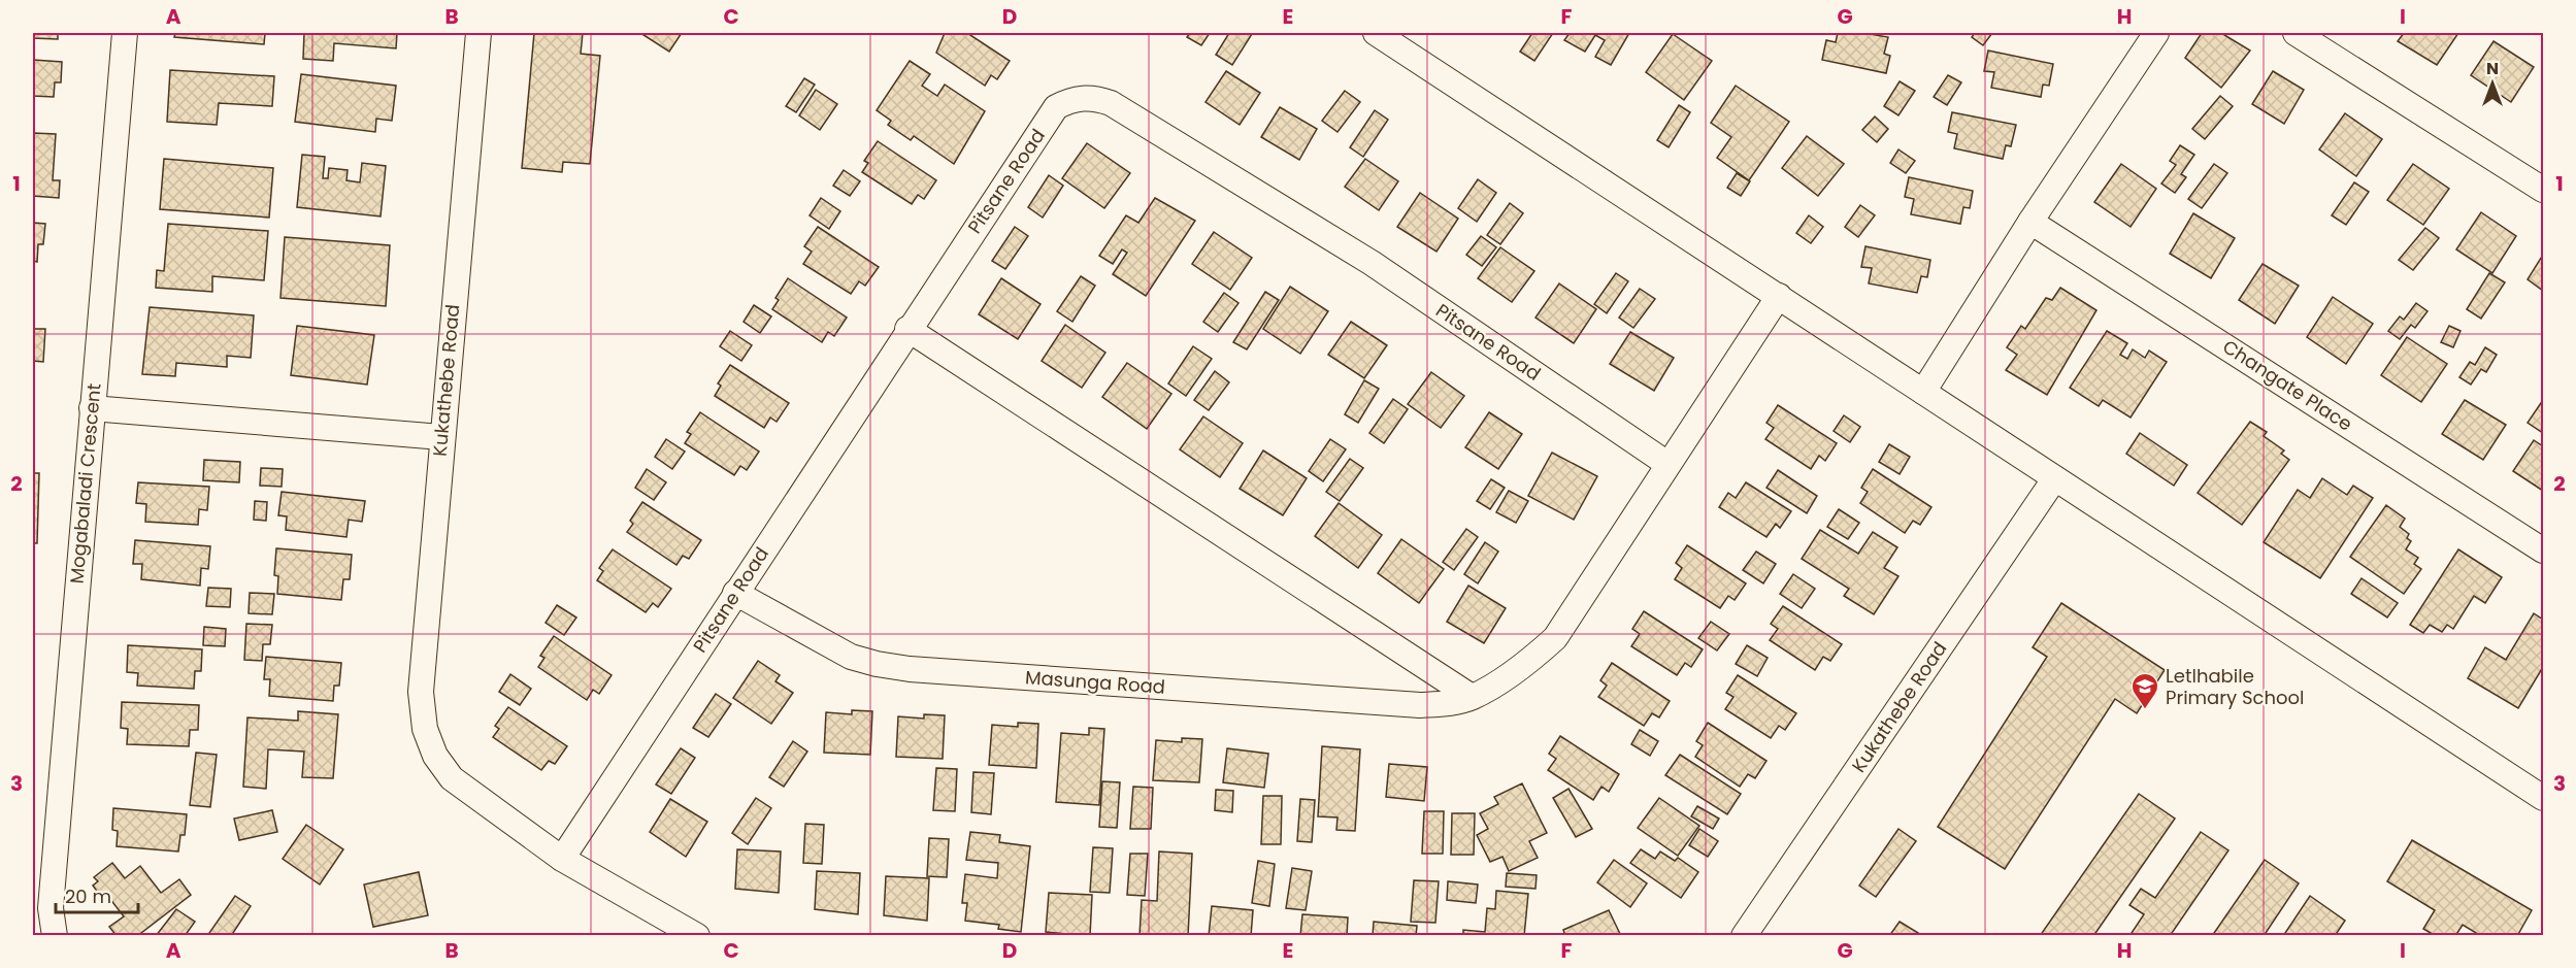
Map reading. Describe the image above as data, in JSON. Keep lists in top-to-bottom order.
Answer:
{
  "streets": {
    "street": [
      "Pitsane Road",
      "Kukathebe Road",
      "Changate Place",
      "Mogabaladi Crescent",
      "Masunga Road"
    ]
  },
  "crossings": [
    ["Pitsane Road", "Kukathebe Road"],
    ["Pitsane Road", "Masunga Road"]
  ],
  "places": {
    "school or university": ["Letlhabile Primary School"]
  },
  "scale_bar": "20 m",
  "north": "top",
  "grid": {
    "columns": [
      "A",
      "B",
      "C",
      "D",
      "E",
      "F",
      "G",
      "H",
      "I"
    ],
    "rows": ["1", "2", "3"]
  }
}
